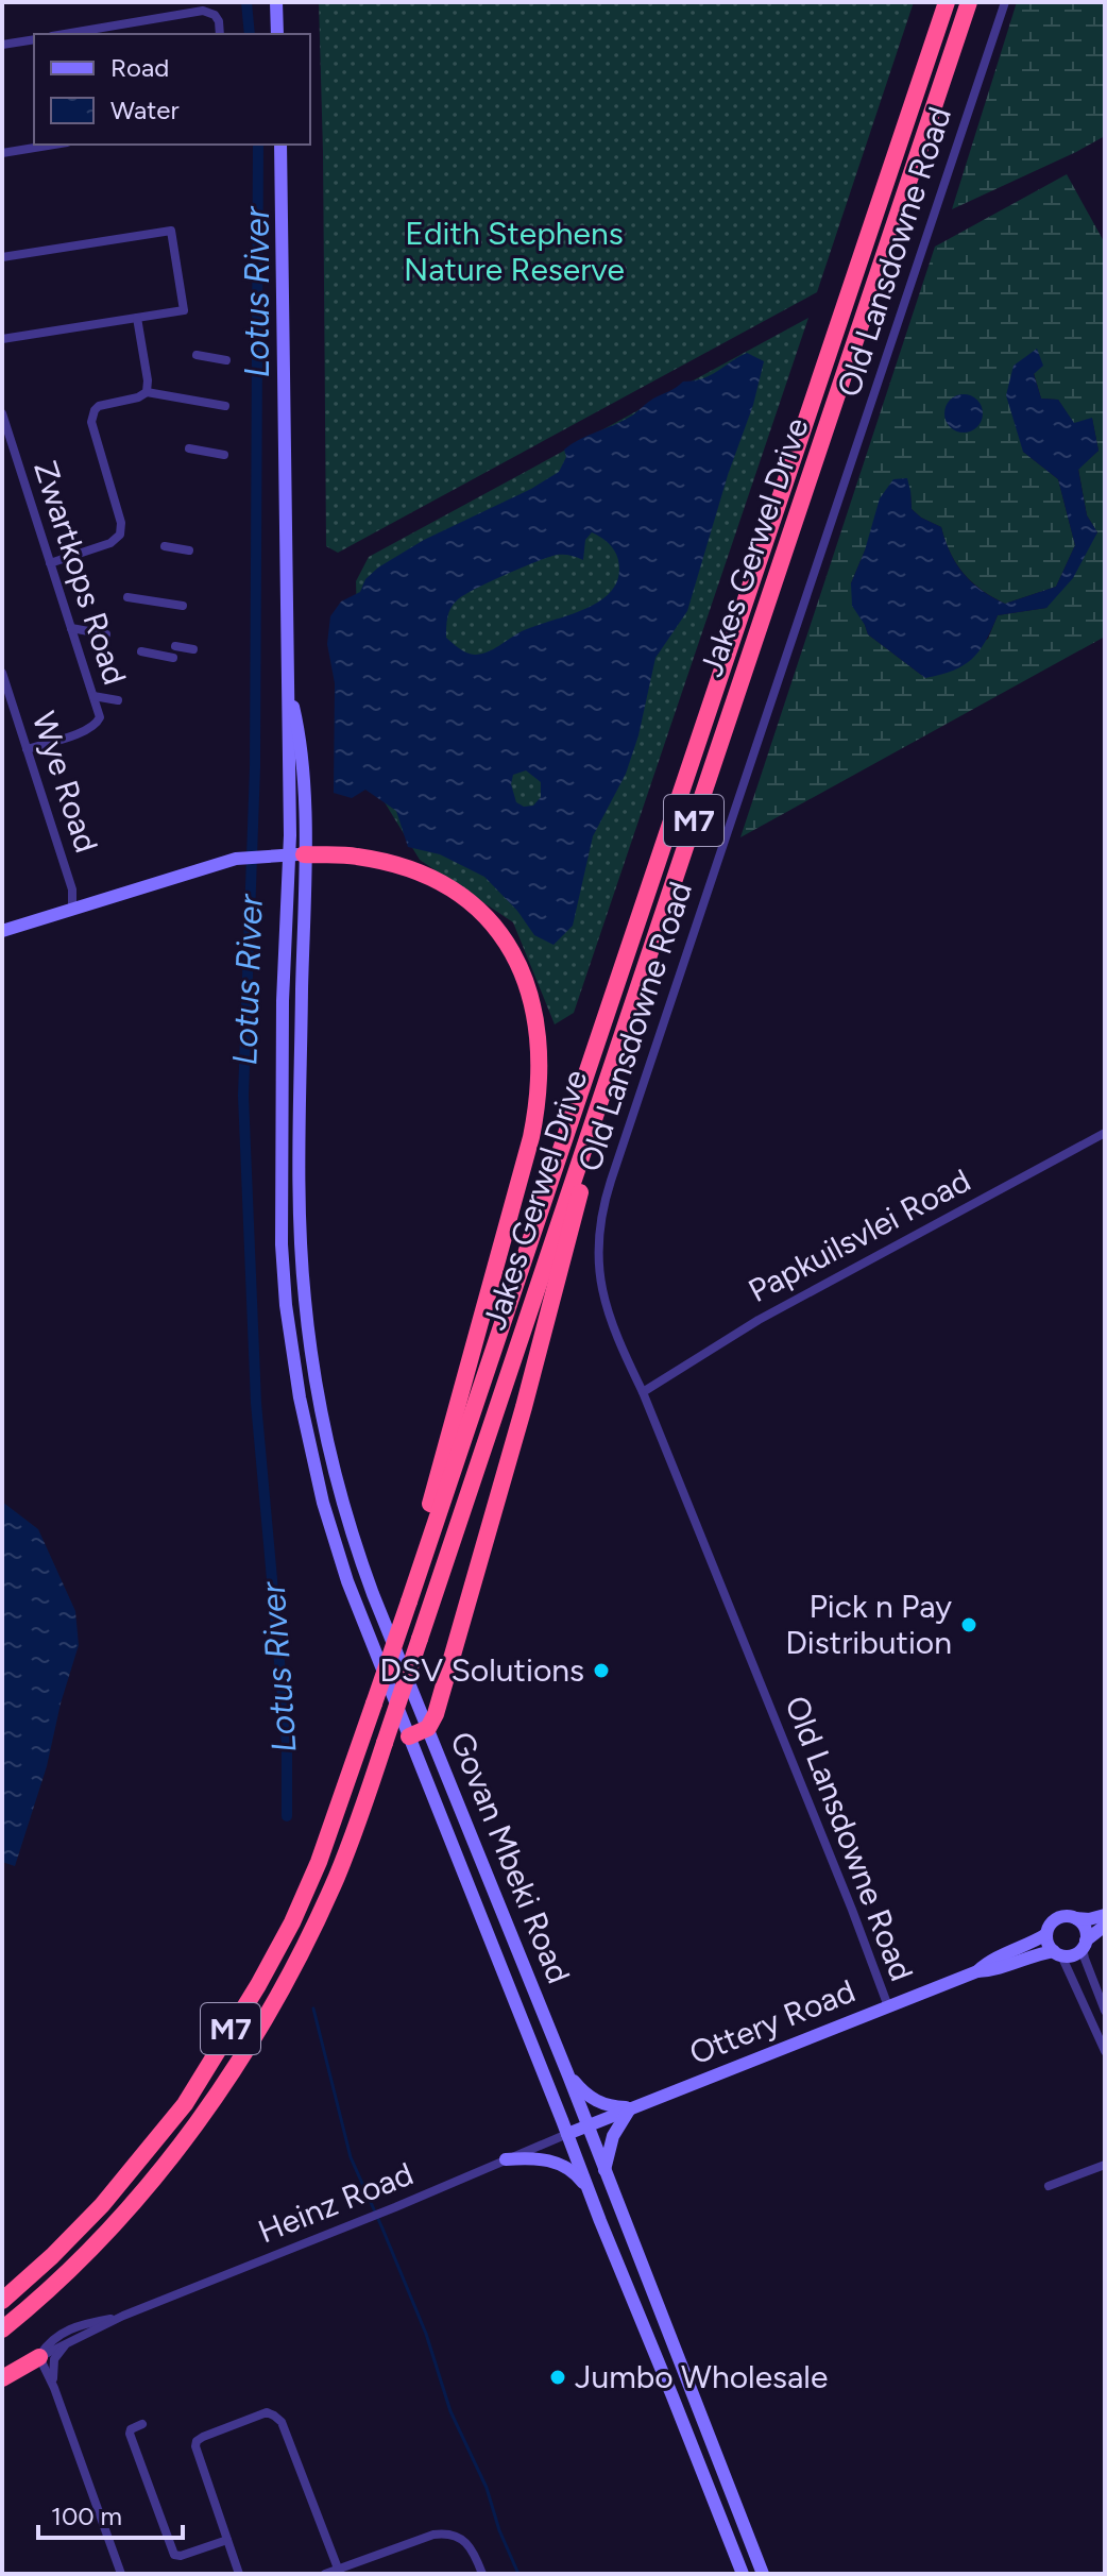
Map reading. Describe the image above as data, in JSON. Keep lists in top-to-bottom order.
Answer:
{
  "streets": {
    "highway": ["Jakes Gerwel Drive", "M7"],
    "main road": ["Govan Mbeki Road", "Ottery Road"],
    "street": [
      "Old Lansdowne Road",
      "Zwartkops Road",
      "Wye Road",
      "Papkuilsvlei Road",
      "Heinz Road"
    ]
  },
  "crossings": [
    ["Old Lansdowne Road", "Papkuilsvlei Road"],
    ["Old Lansdowne Road", "Ottery Road"],
    ["Zwartkops Road", "Wye Road"],
    ["Govan Mbeki Road", "Ottery Road"],
    ["Govan Mbeki Road", "Heinz Road"],
    ["Ottery Road", "Heinz Road"]
  ],
  "water": ["Lotus River"],
  "parks": ["Edith Stephens Nature Reserve"],
  "places": ["Pick n Pay Distribution", "DSV Solutions", "Jumbo Wholesale"],
  "legend": ["Road", "Water"],
  "scale_bar": "100 m"
}
